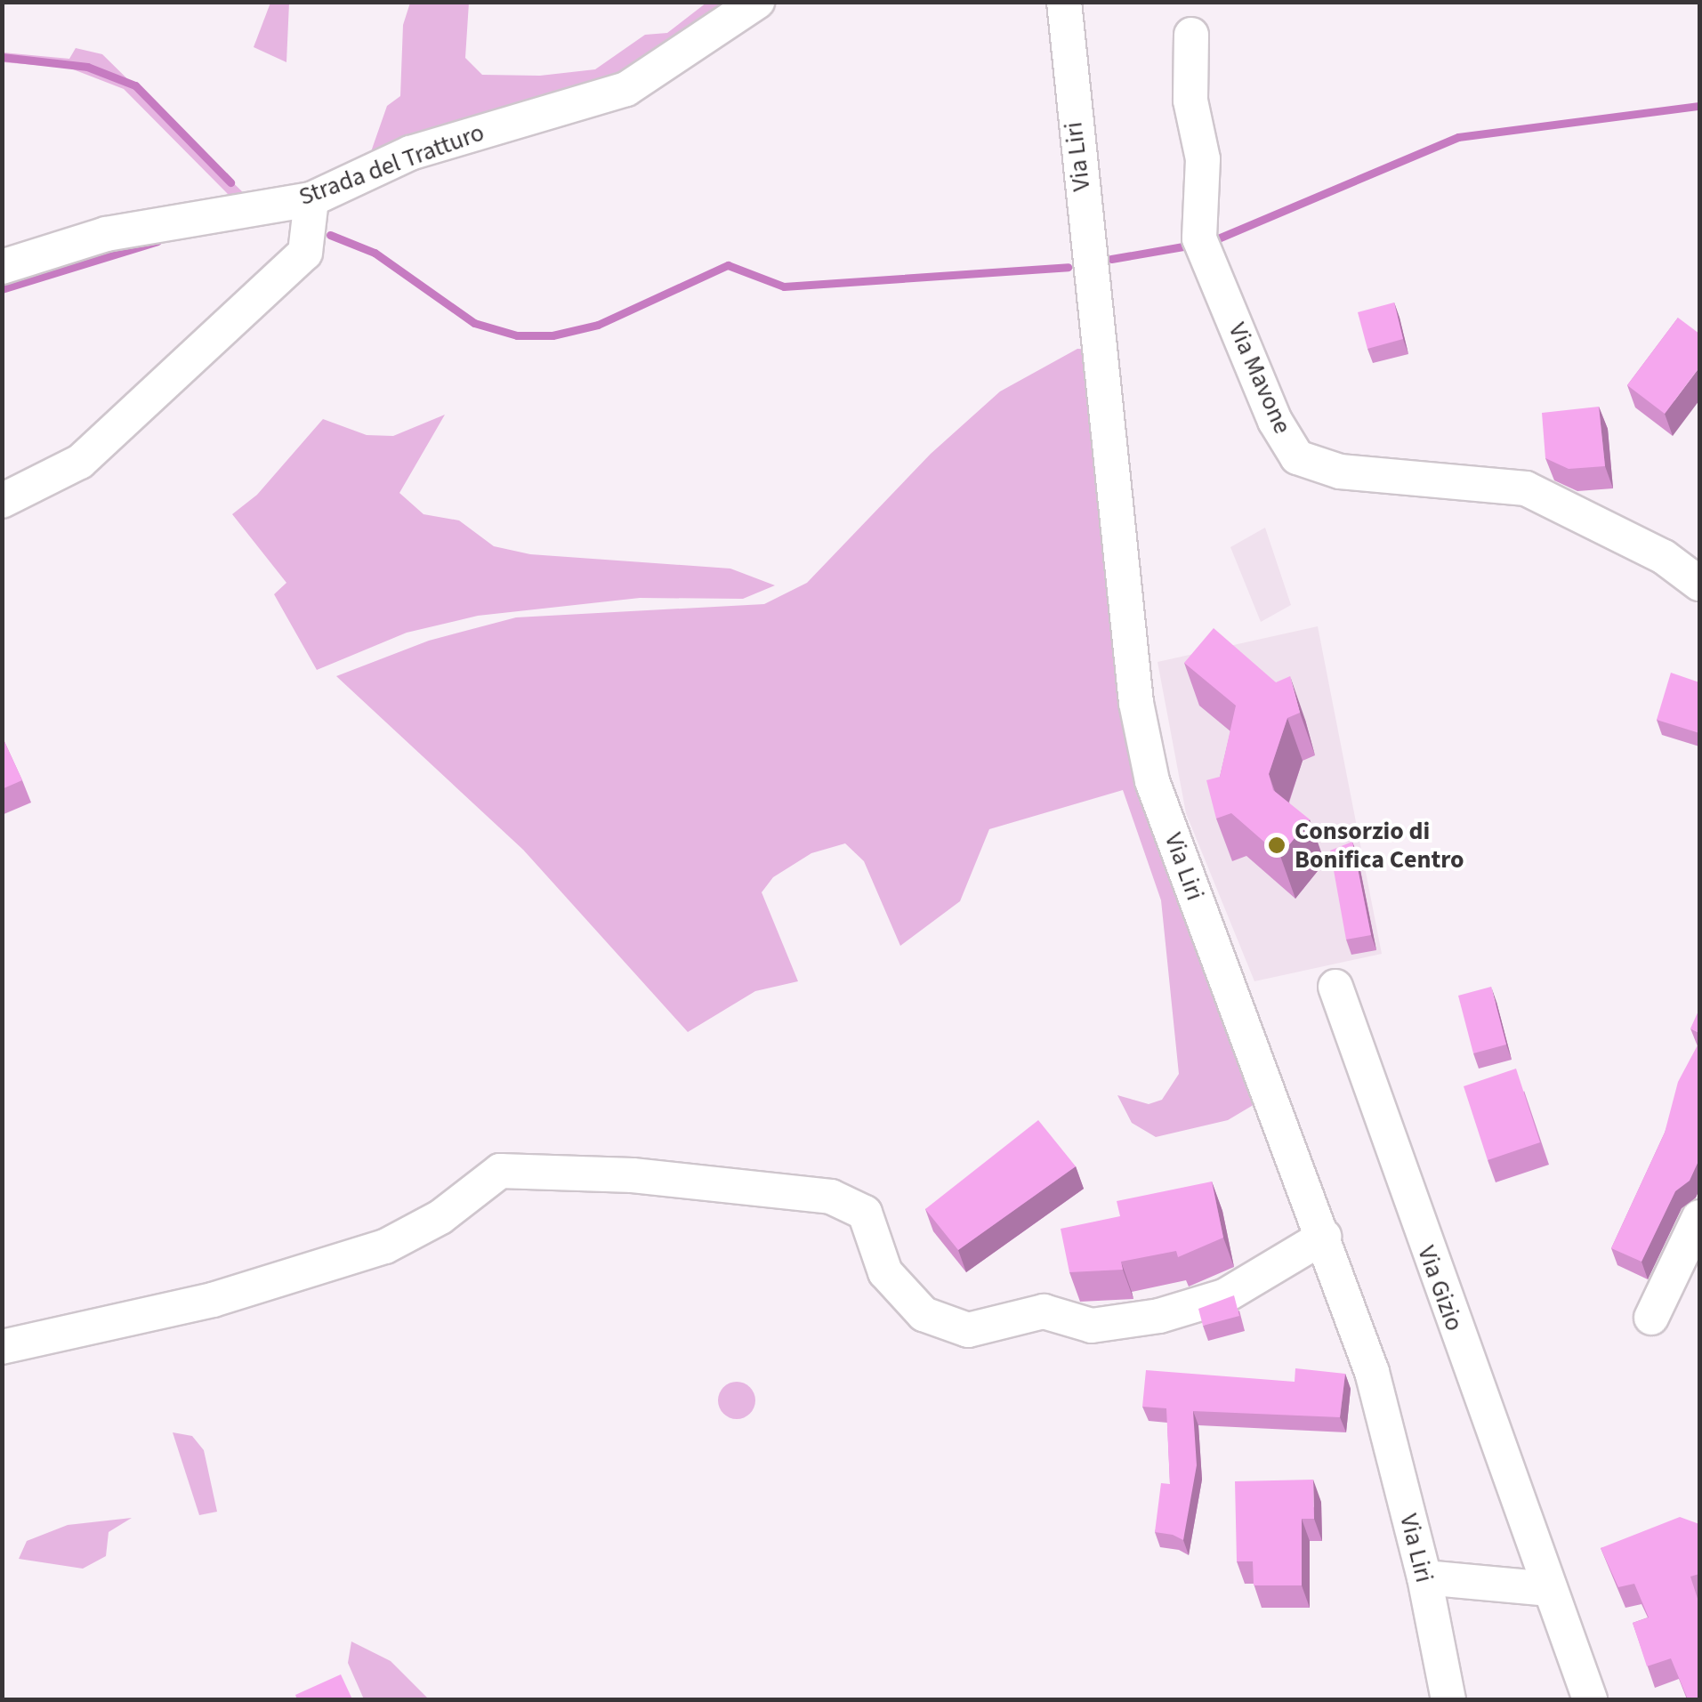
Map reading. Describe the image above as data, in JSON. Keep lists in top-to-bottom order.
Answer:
{
  "streets": {
    "street": [
      "Via Liri",
      "Strada del Tratturo",
      "Via Mavone",
      "Via Gizio"
    ]
  },
  "places": ["Consorzio di Bonifica Centro"]
}
